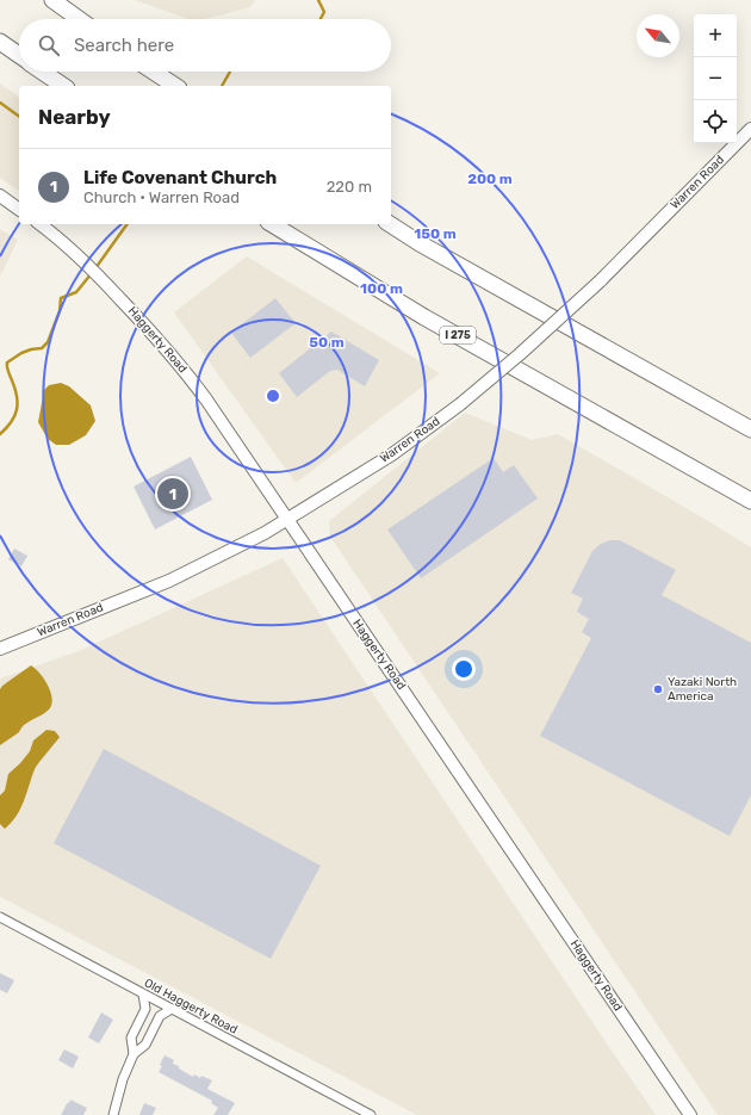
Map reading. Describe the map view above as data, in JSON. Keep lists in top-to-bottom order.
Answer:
{
  "streets": {
    "highway": ["I 275"],
    "main road": ["Warren Road", "Haggerty Road"],
    "street": ["Old Haggerty Road"]
  },
  "crossings": [
    ["Warren Road", "Haggerty Road"]
  ],
  "places": ["Yazaki North America"],
  "north": "top left",
  "page": {
    "map_buttons": ["+", "−"],
    "search": "Search here",
    "heading": "Nearby",
    "list": [
      {
        "mark": "1",
        "name": "Life Covenant Church",
        "note": "Church · Warren Road",
        "value": "220 m"
      }
    ],
    "pins": "1"
  },
  "rings": [
    "200 m",
    "150 m",
    "100 m",
    "50 m"
  ]
}
